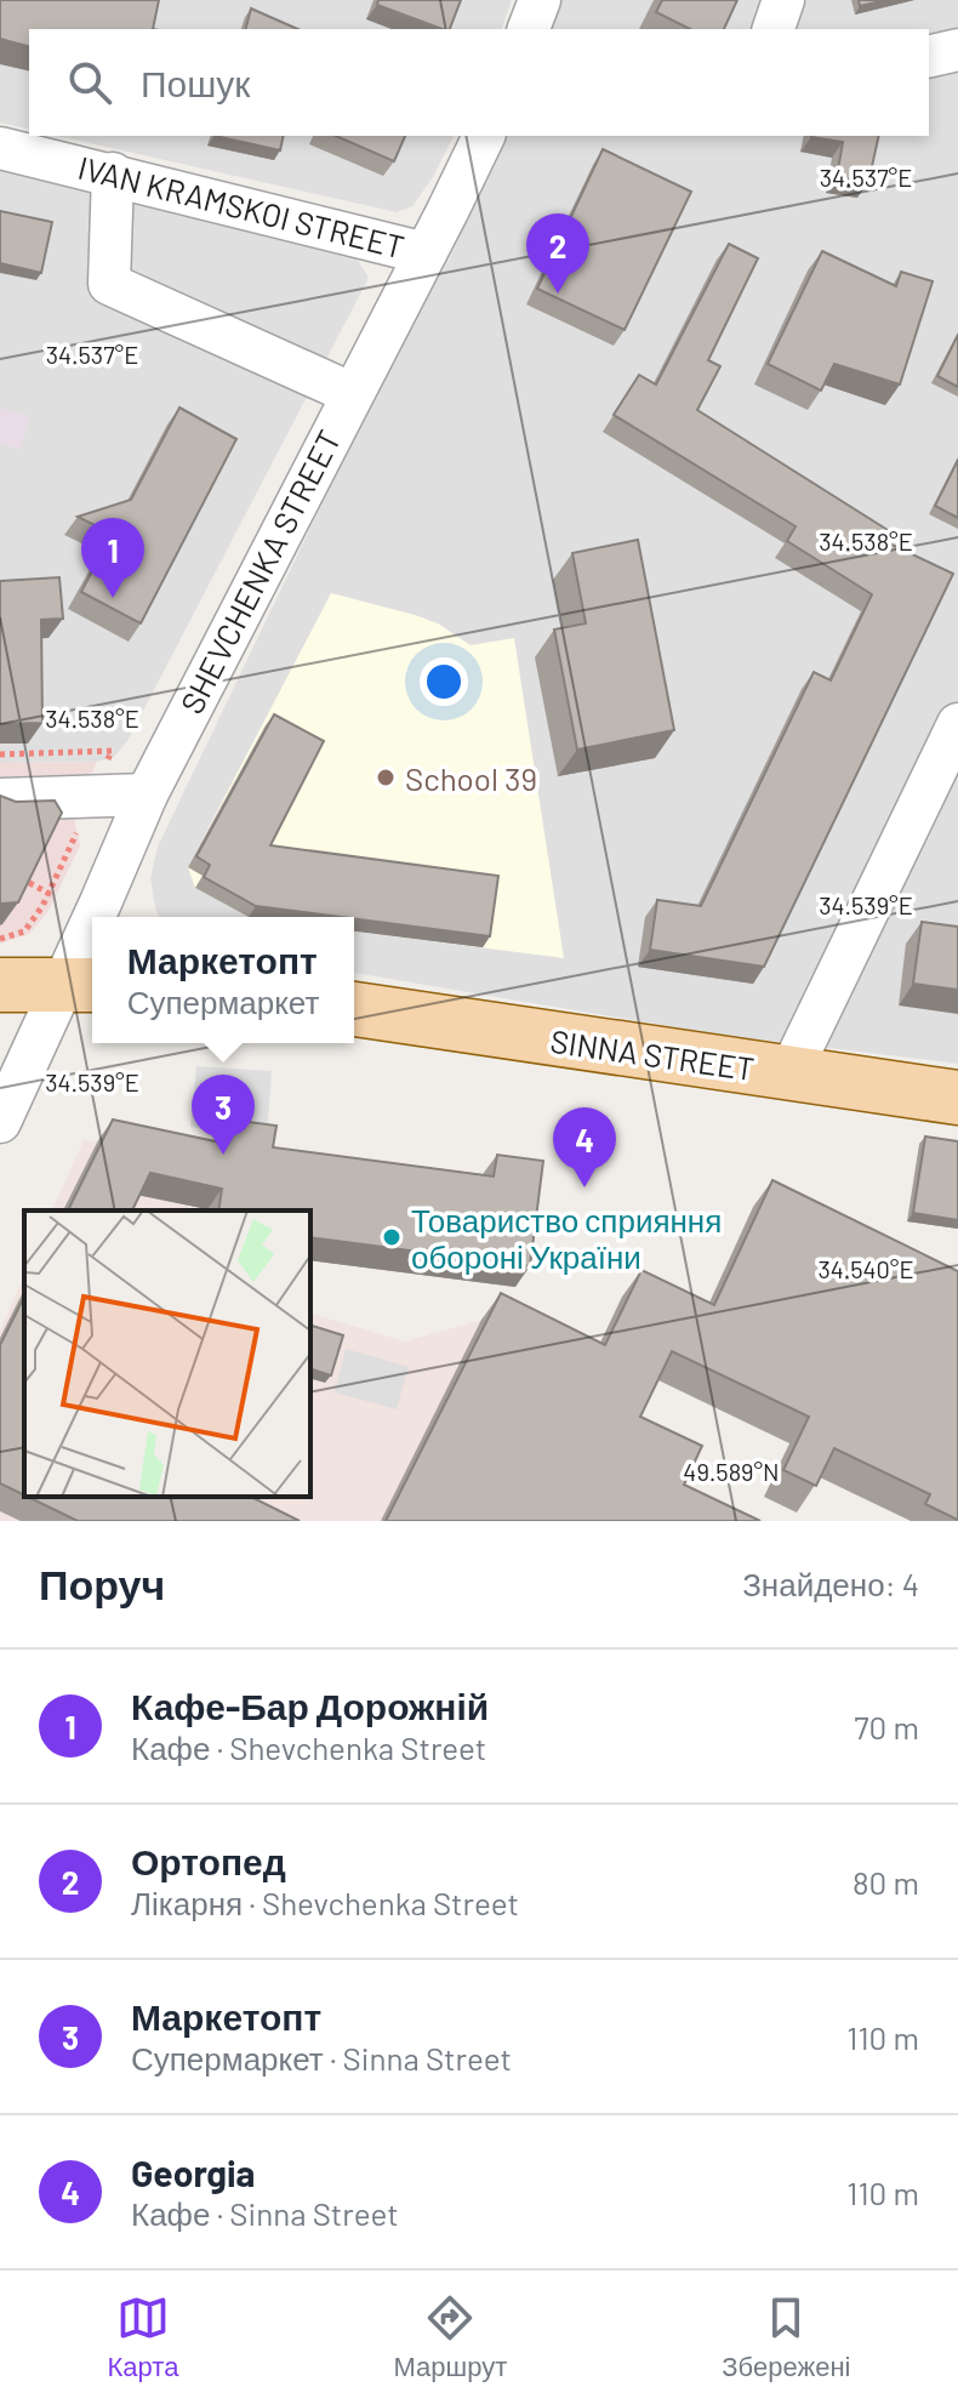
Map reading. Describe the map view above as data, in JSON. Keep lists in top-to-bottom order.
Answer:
{
  "streets": {
    "main road": ["SINNA STREET"],
    "street": ["IVAN KRAMSKOI STREET", "SHEVCHENKA STREET"]
  },
  "crossings": [
    ["IVAN KRAMSKOI STREET", "SHEVCHENKA STREET"]
  ],
  "places": ["School 39", "Товариство сприяння обороні України"],
  "page": {
    "search": "Пошук",
    "pins": [
      "2",
      "1",
      "3",
      "4"
    ],
    "popup": ["Маркетопт", "Супермаркет"],
    "heading": ["Поруч", "Знайдено: 4"],
    "list": [
      {
        "mark": "1",
        "name": "Кафе-Бар Дорожній",
        "note": "Кафе · Shevchenka Street",
        "value": "70 m"
      },
      {
        "mark": "2",
        "name": "Ортопед",
        "note": "Лікарня · Shevchenka Street",
        "value": "80 m"
      },
      {
        "mark": "3",
        "name": "Маркетопт",
        "note": "Супермаркет · Sinna Street",
        "value": "110 m"
      },
      {
        "mark": "4",
        "name": "Georgia",
        "note": "Кафе · Sinna Street",
        "value": "110 m"
      }
    ],
    "nav": ["Карта", "Маршрут", "Збережені"]
  },
  "coordinates": [
    "34.537°E",
    "34.538°E",
    "34.539°E",
    "34.540°E",
    "49.589°N"
  ]
}
